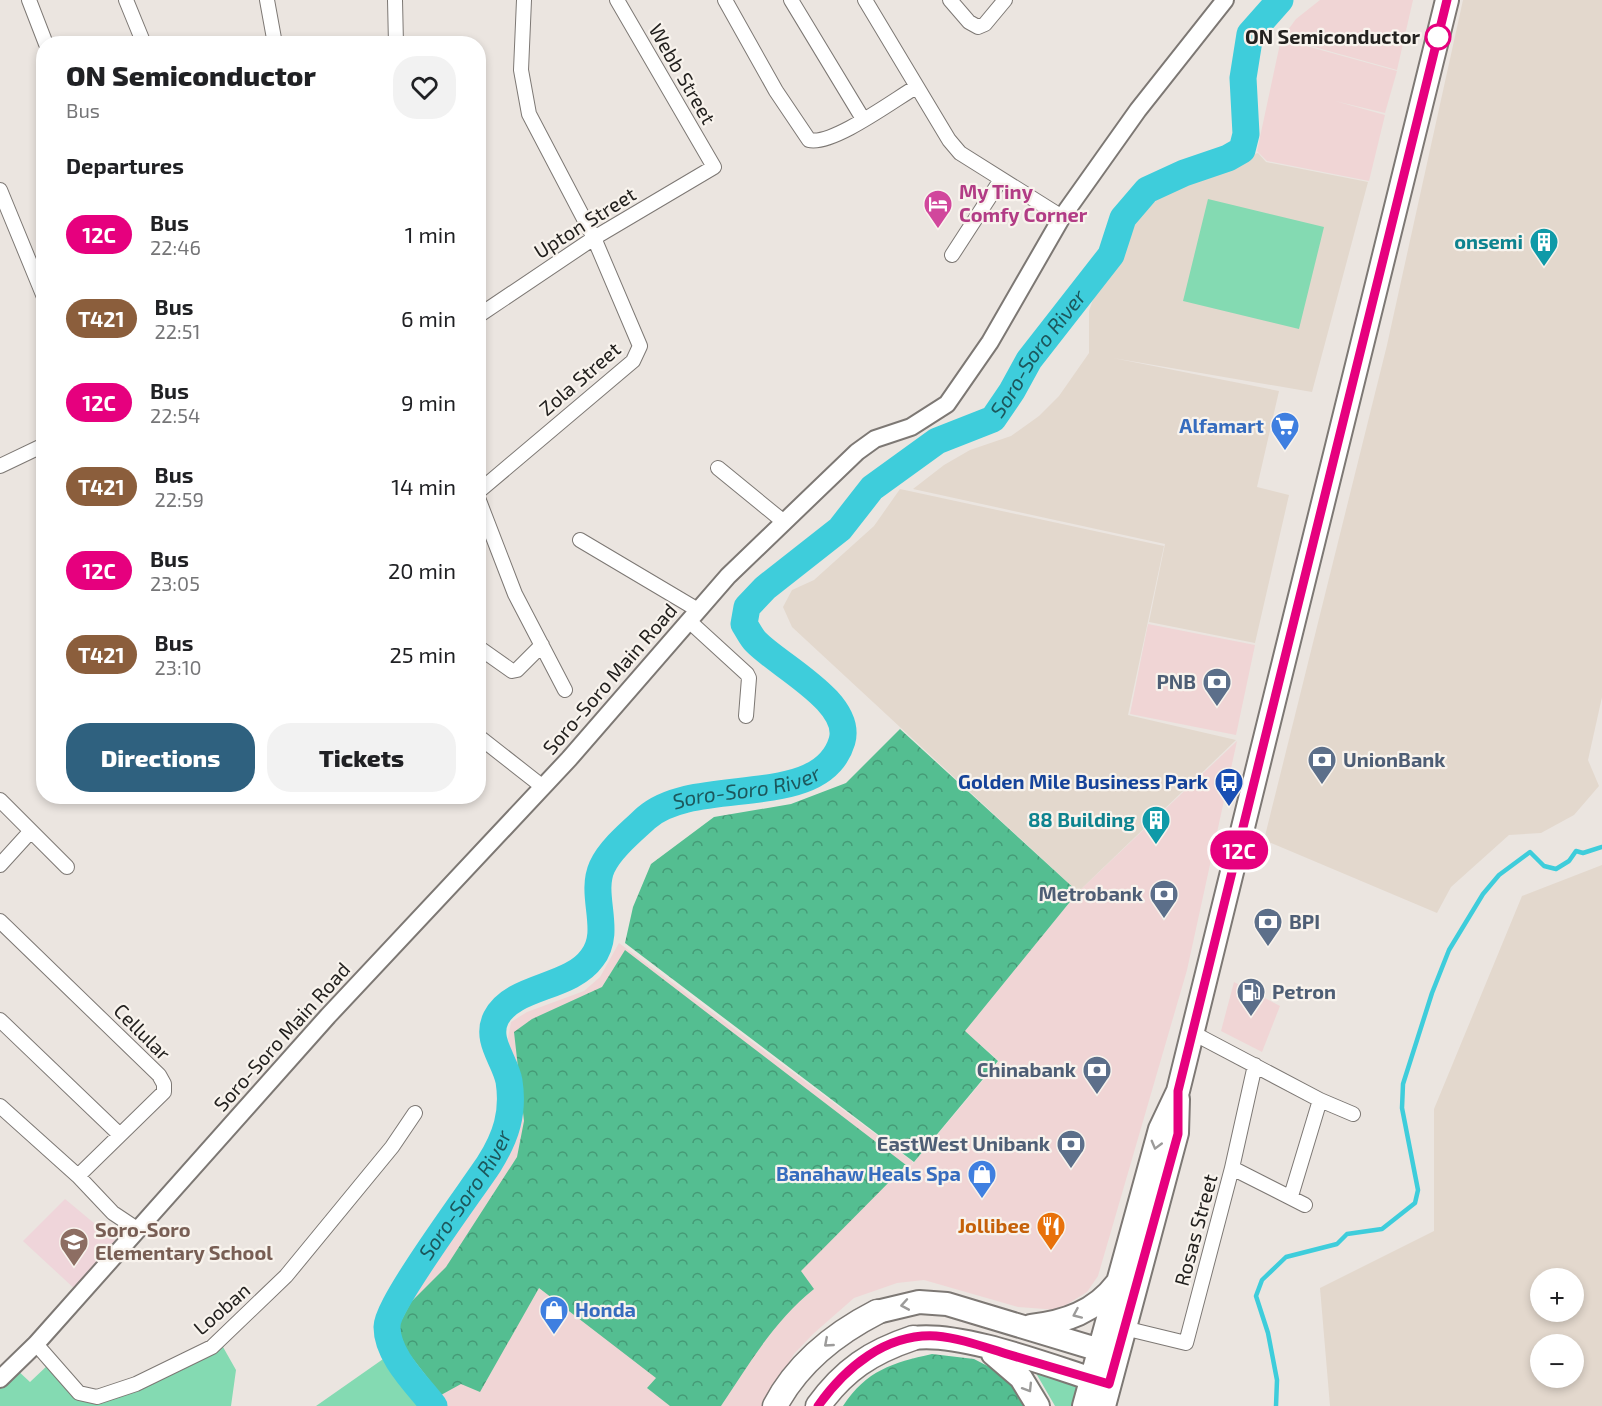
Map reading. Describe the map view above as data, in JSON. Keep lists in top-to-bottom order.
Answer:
{
  "streets": {
    "street": [
      "Webb Street",
      "Upton Street",
      "Zola Street",
      "Soro-Soro Main Road",
      "Cellular",
      "Rosas Street",
      "Looban"
    ]
  },
  "crossings": [
    ["Webb Street", "Upton Street"],
    ["Upton Street", "Zola Street"],
    ["Soro-Soro Main Road", "Looban"]
  ],
  "water": ["Soro-Soro River"],
  "places": {
    "other": ["ON Semiconductor"],
    "hotel": ["My Tiny Comfy Corner"],
    "building": ["onsemi", "88 Building"],
    "supermarket": ["Alfamart"],
    "bank": [
      "PNB",
      "UnionBank",
      "Metrobank",
      "BPI",
      "Chinabank",
      "EastWest Unibank"
    ],
    "bus stop": ["Golden Mile Business Park"],
    "fuel station": ["Petron"],
    "shop": ["Banahaw Heals Spa", "Honda"],
    "restaurant": ["Jollibee"],
    "school or university": ["Soro-Soro Elementary School"]
  },
  "lines": ["bus line 12C"],
  "page": {
    "on_map": "12C",
    "heading": [
      ["ON Semiconductor", "Bus"],
      "Departures"
    ],
    "list": [
      {
        "mark": "12C",
        "name": "Bus",
        "note": "22:46",
        "value": "1 min"
      },
      {
        "mark": "T421",
        "name": "Bus",
        "note": "22:51",
        "value": "6 min"
      },
      {
        "mark": "12C",
        "name": "Bus",
        "note": "22:54",
        "value": "9 min"
      },
      {
        "mark": "T421",
        "name": "Bus",
        "note": "22:59",
        "value": "14 min"
      },
      {
        "mark": "12C",
        "name": "Bus",
        "note": "23:05",
        "value": "20 min"
      },
      {
        "mark": "T421",
        "name": "Bus",
        "note": "23:10",
        "value": "25 min"
      }
    ],
    "buttons": ["Directions", "Tickets"],
    "map_buttons": ["+", "−"]
  }
}
